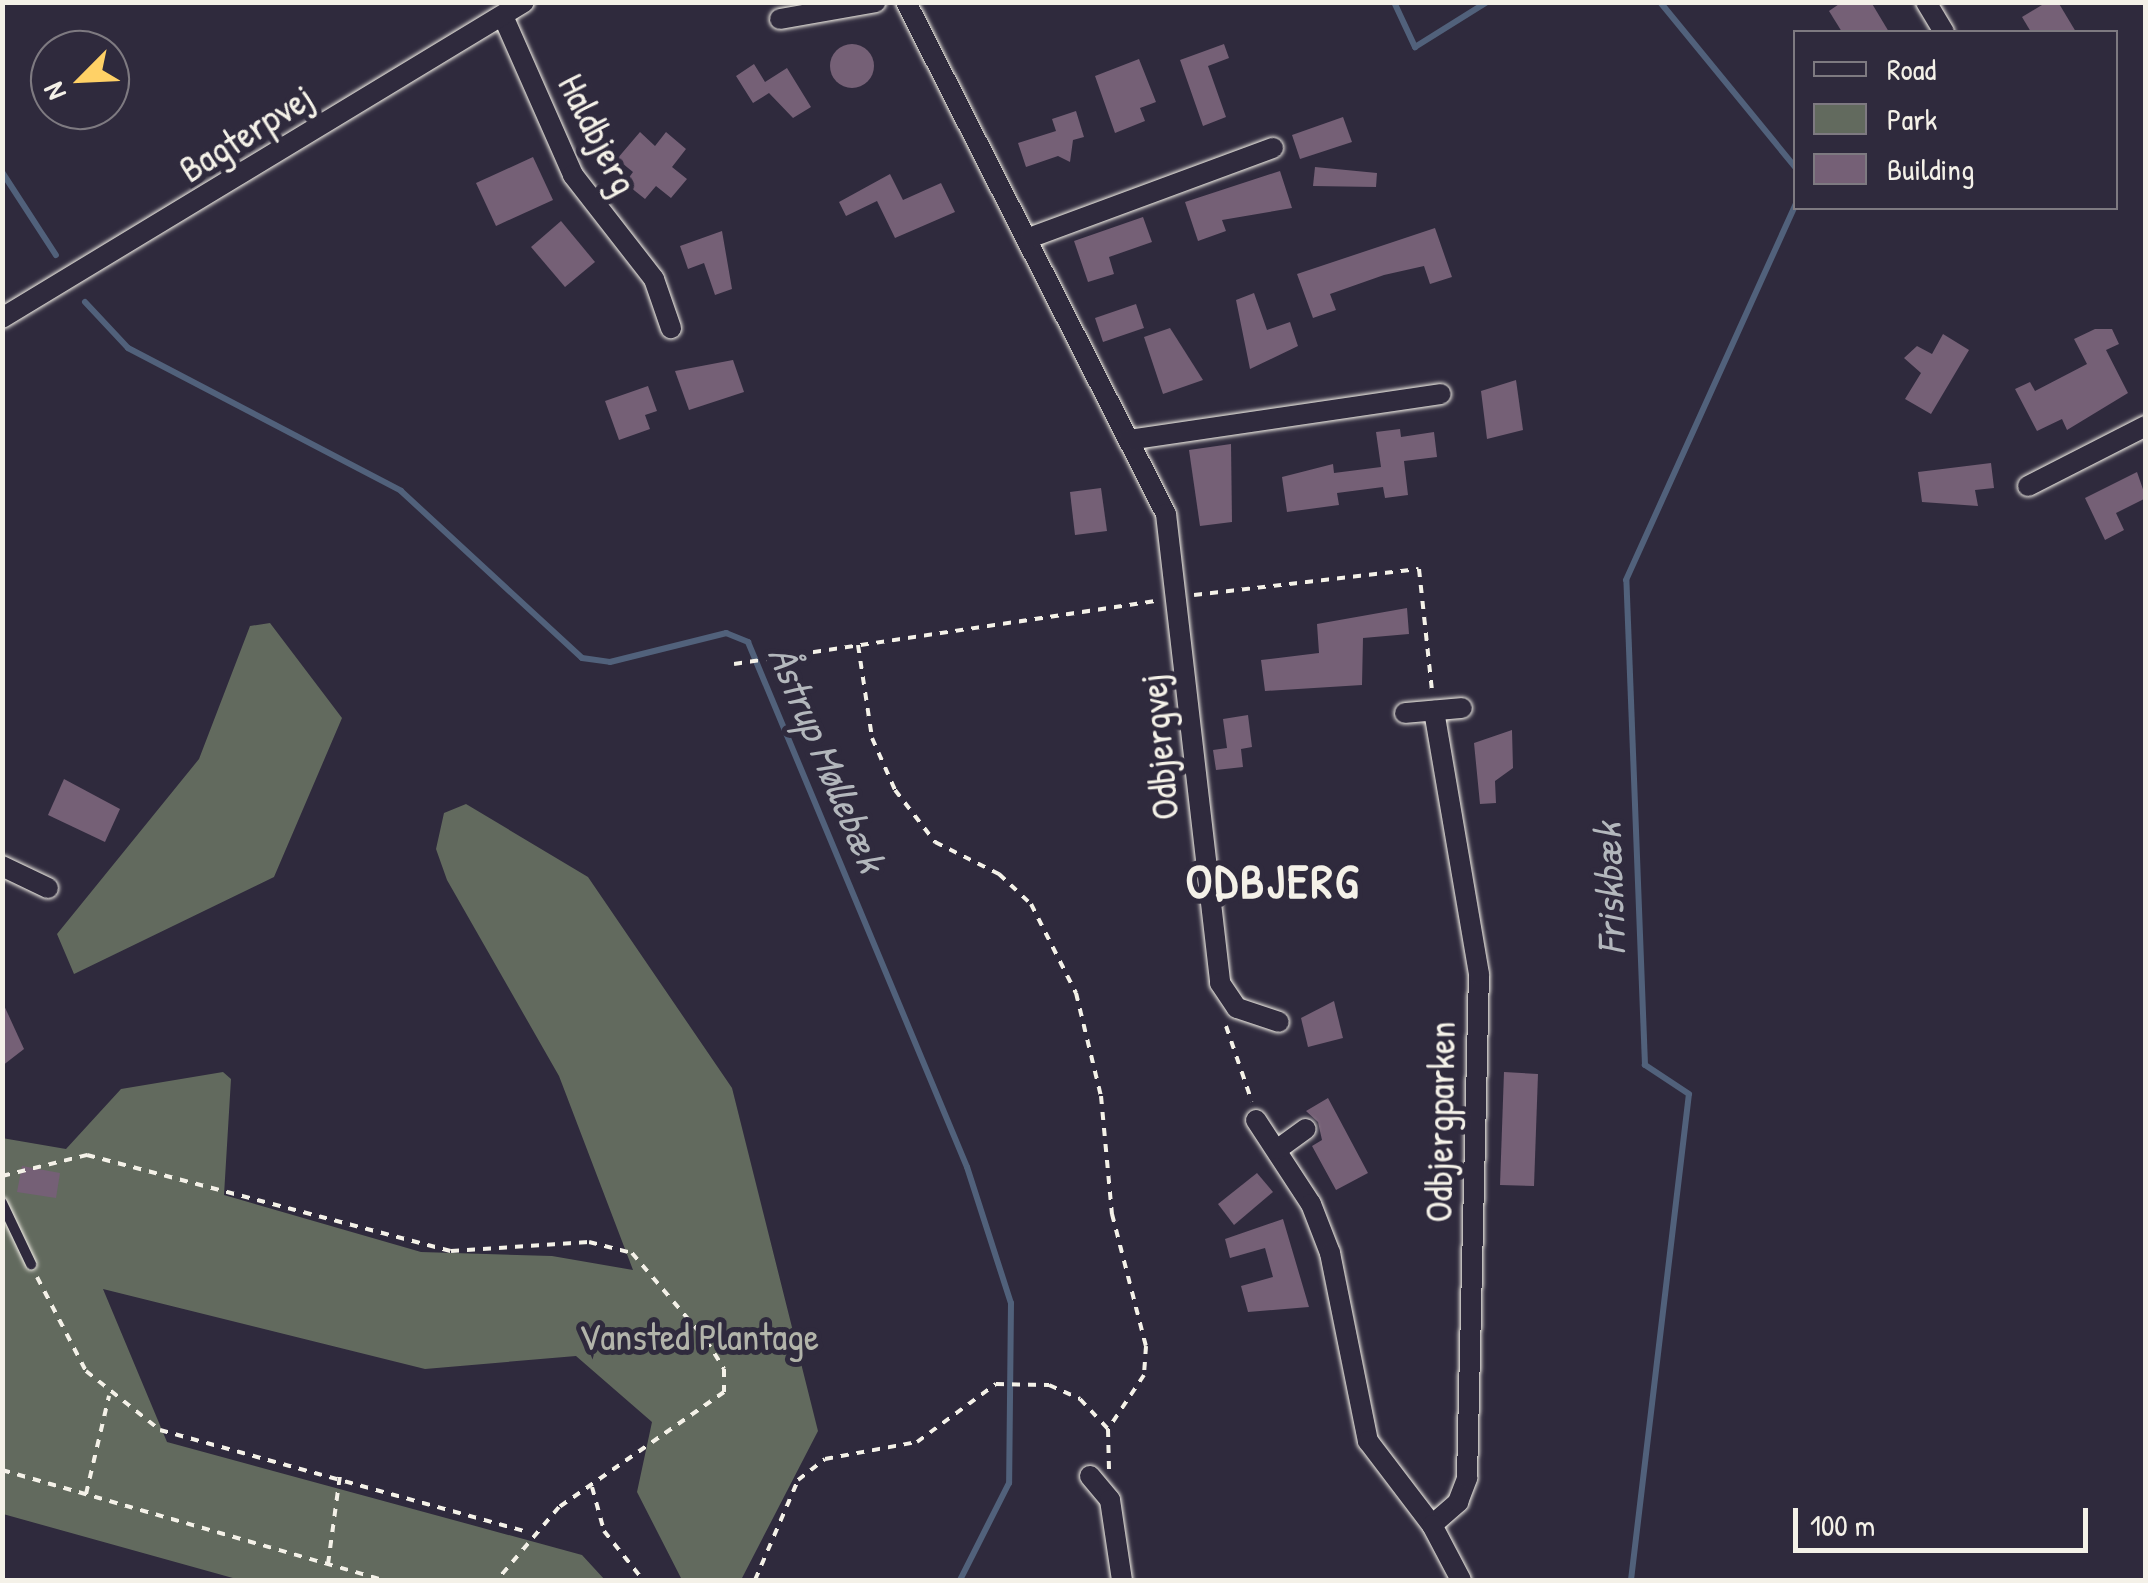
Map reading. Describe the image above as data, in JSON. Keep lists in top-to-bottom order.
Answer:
{
  "streets": {
    "street": [
      "Bagterpvej",
      "Haldbjerg",
      "Odbjergvej",
      "Odbjergparken"
    ]
  },
  "crossings": [
    ["Bagterpvej", "Haldbjerg"]
  ],
  "districts": ["ODBJERG"],
  "water": ["Åstrup Møllebæk", "Friskbæk"],
  "parks": ["Vansted Plantage"],
  "legend": ["Road", "Park", "Building"],
  "scale_bar": "100 m",
  "north": "bottom left"
}
